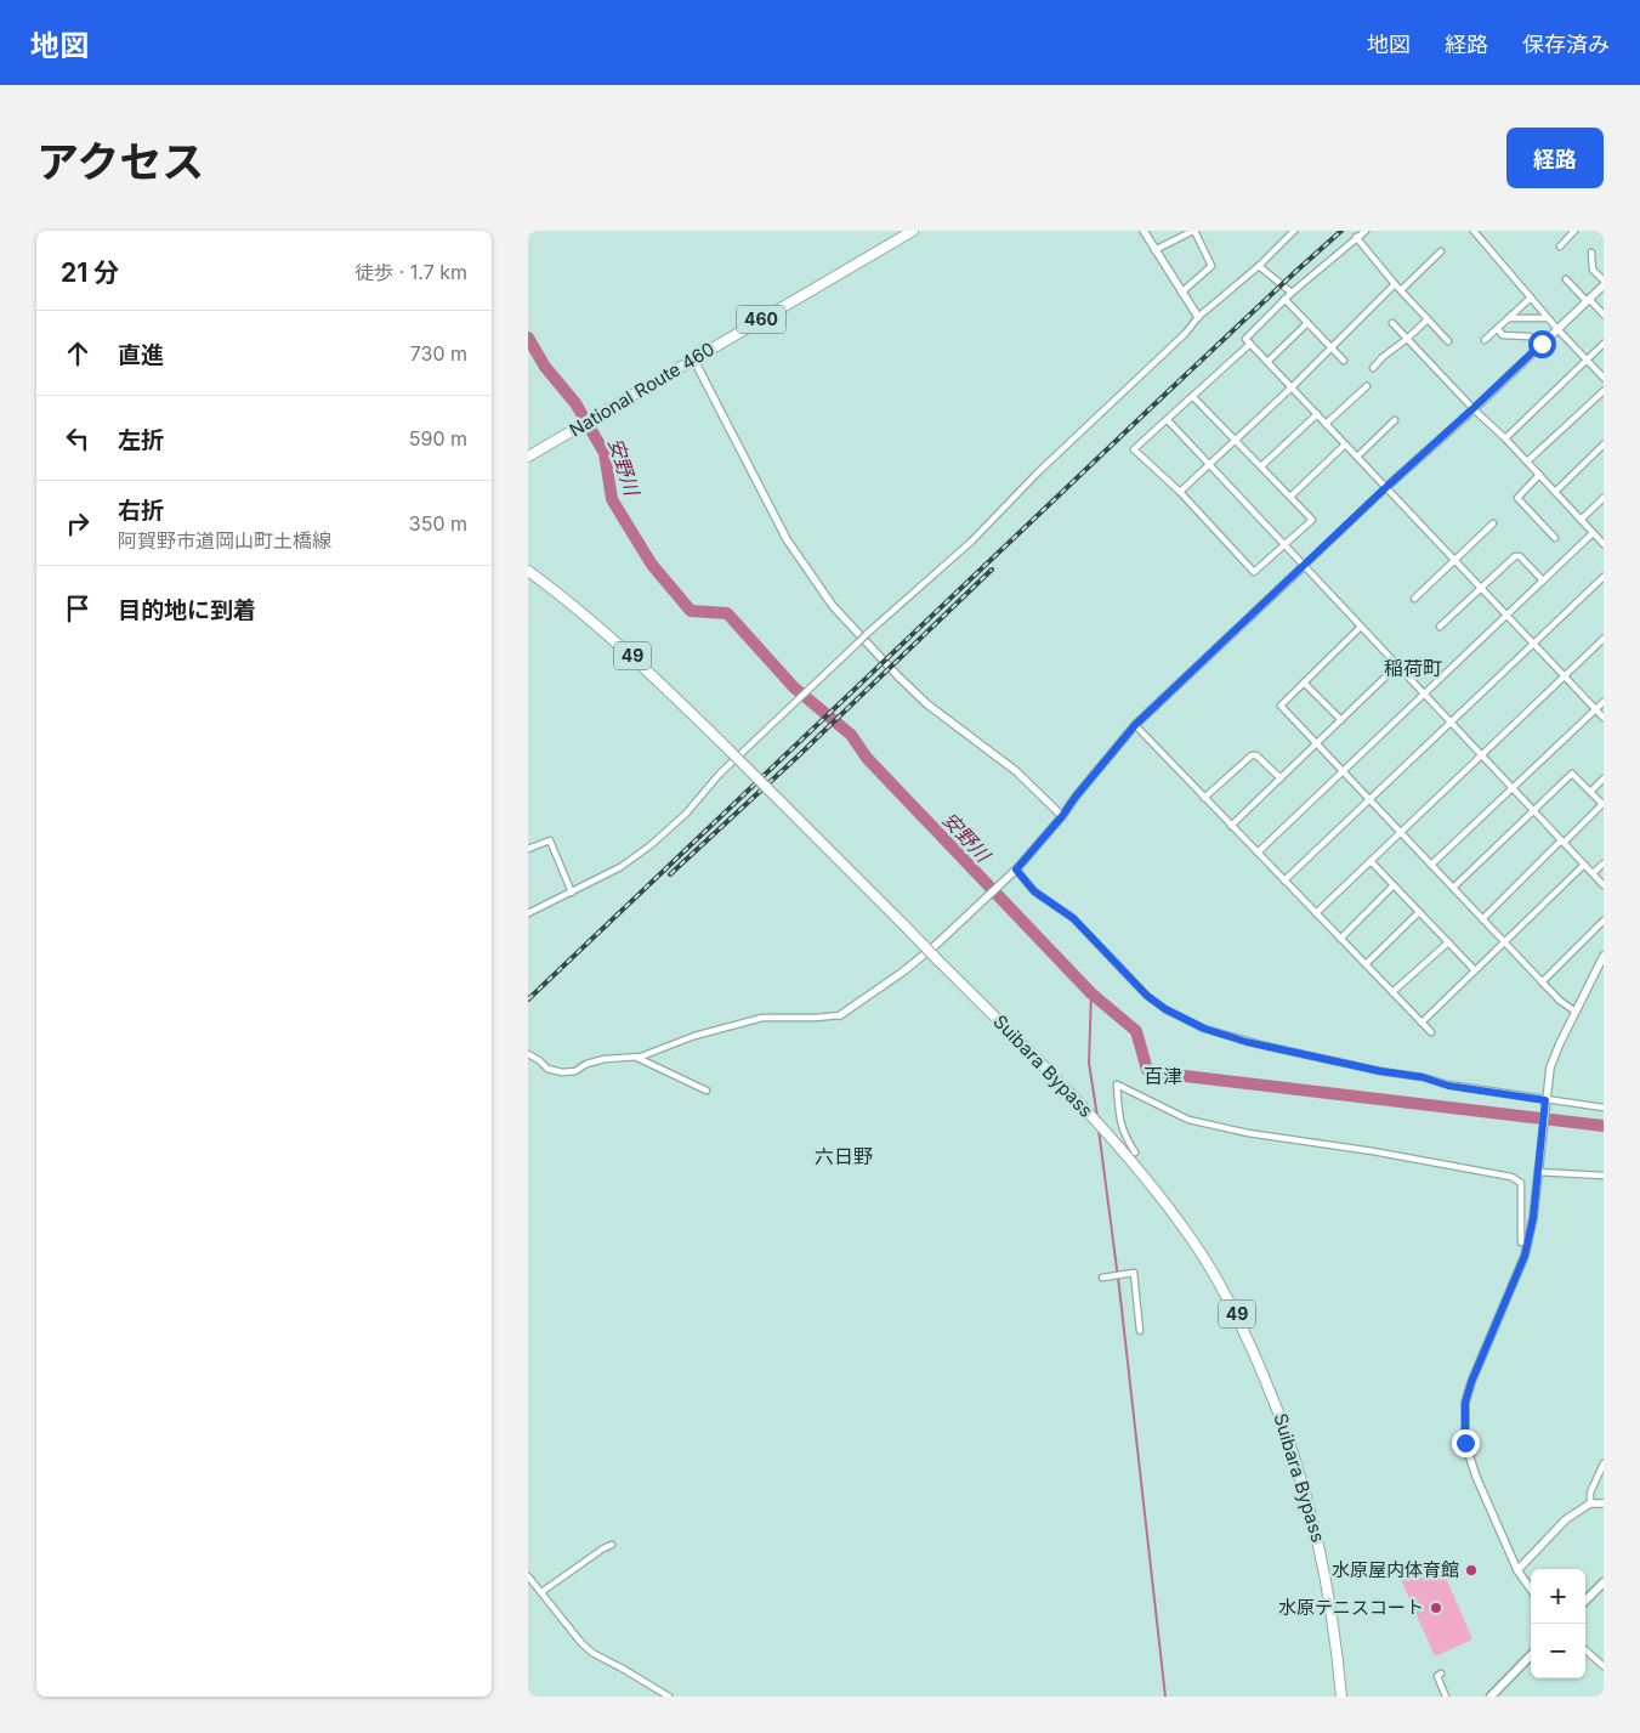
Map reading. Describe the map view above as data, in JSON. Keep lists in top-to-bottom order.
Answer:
{
  "streets": {
    "highway": [
      "460",
      "National Route 460",
      "49",
      "Suibara Bypass"
    ]
  },
  "districts": ["稲荷町", "百津", "六日野"],
  "water": ["安野川"],
  "places": ["水原屋内体育館", "水原テニスコート"],
  "page": {
    "header": "地図",
    "nav": ["地図", "経路", "保存済み"],
    "title": "アクセス",
    "buttons": "経路",
    "heading": ["21 分", "徒歩 · 1.7 km"],
    "list": [
      ["直進", "730 m"],
      ["左折", "590 m"],
      ["右折", "阿賀野市道岡山町土橋線", "350 m"],
      "目的地に到着"
    ],
    "map_buttons": ["+", "−"]
  }
}
